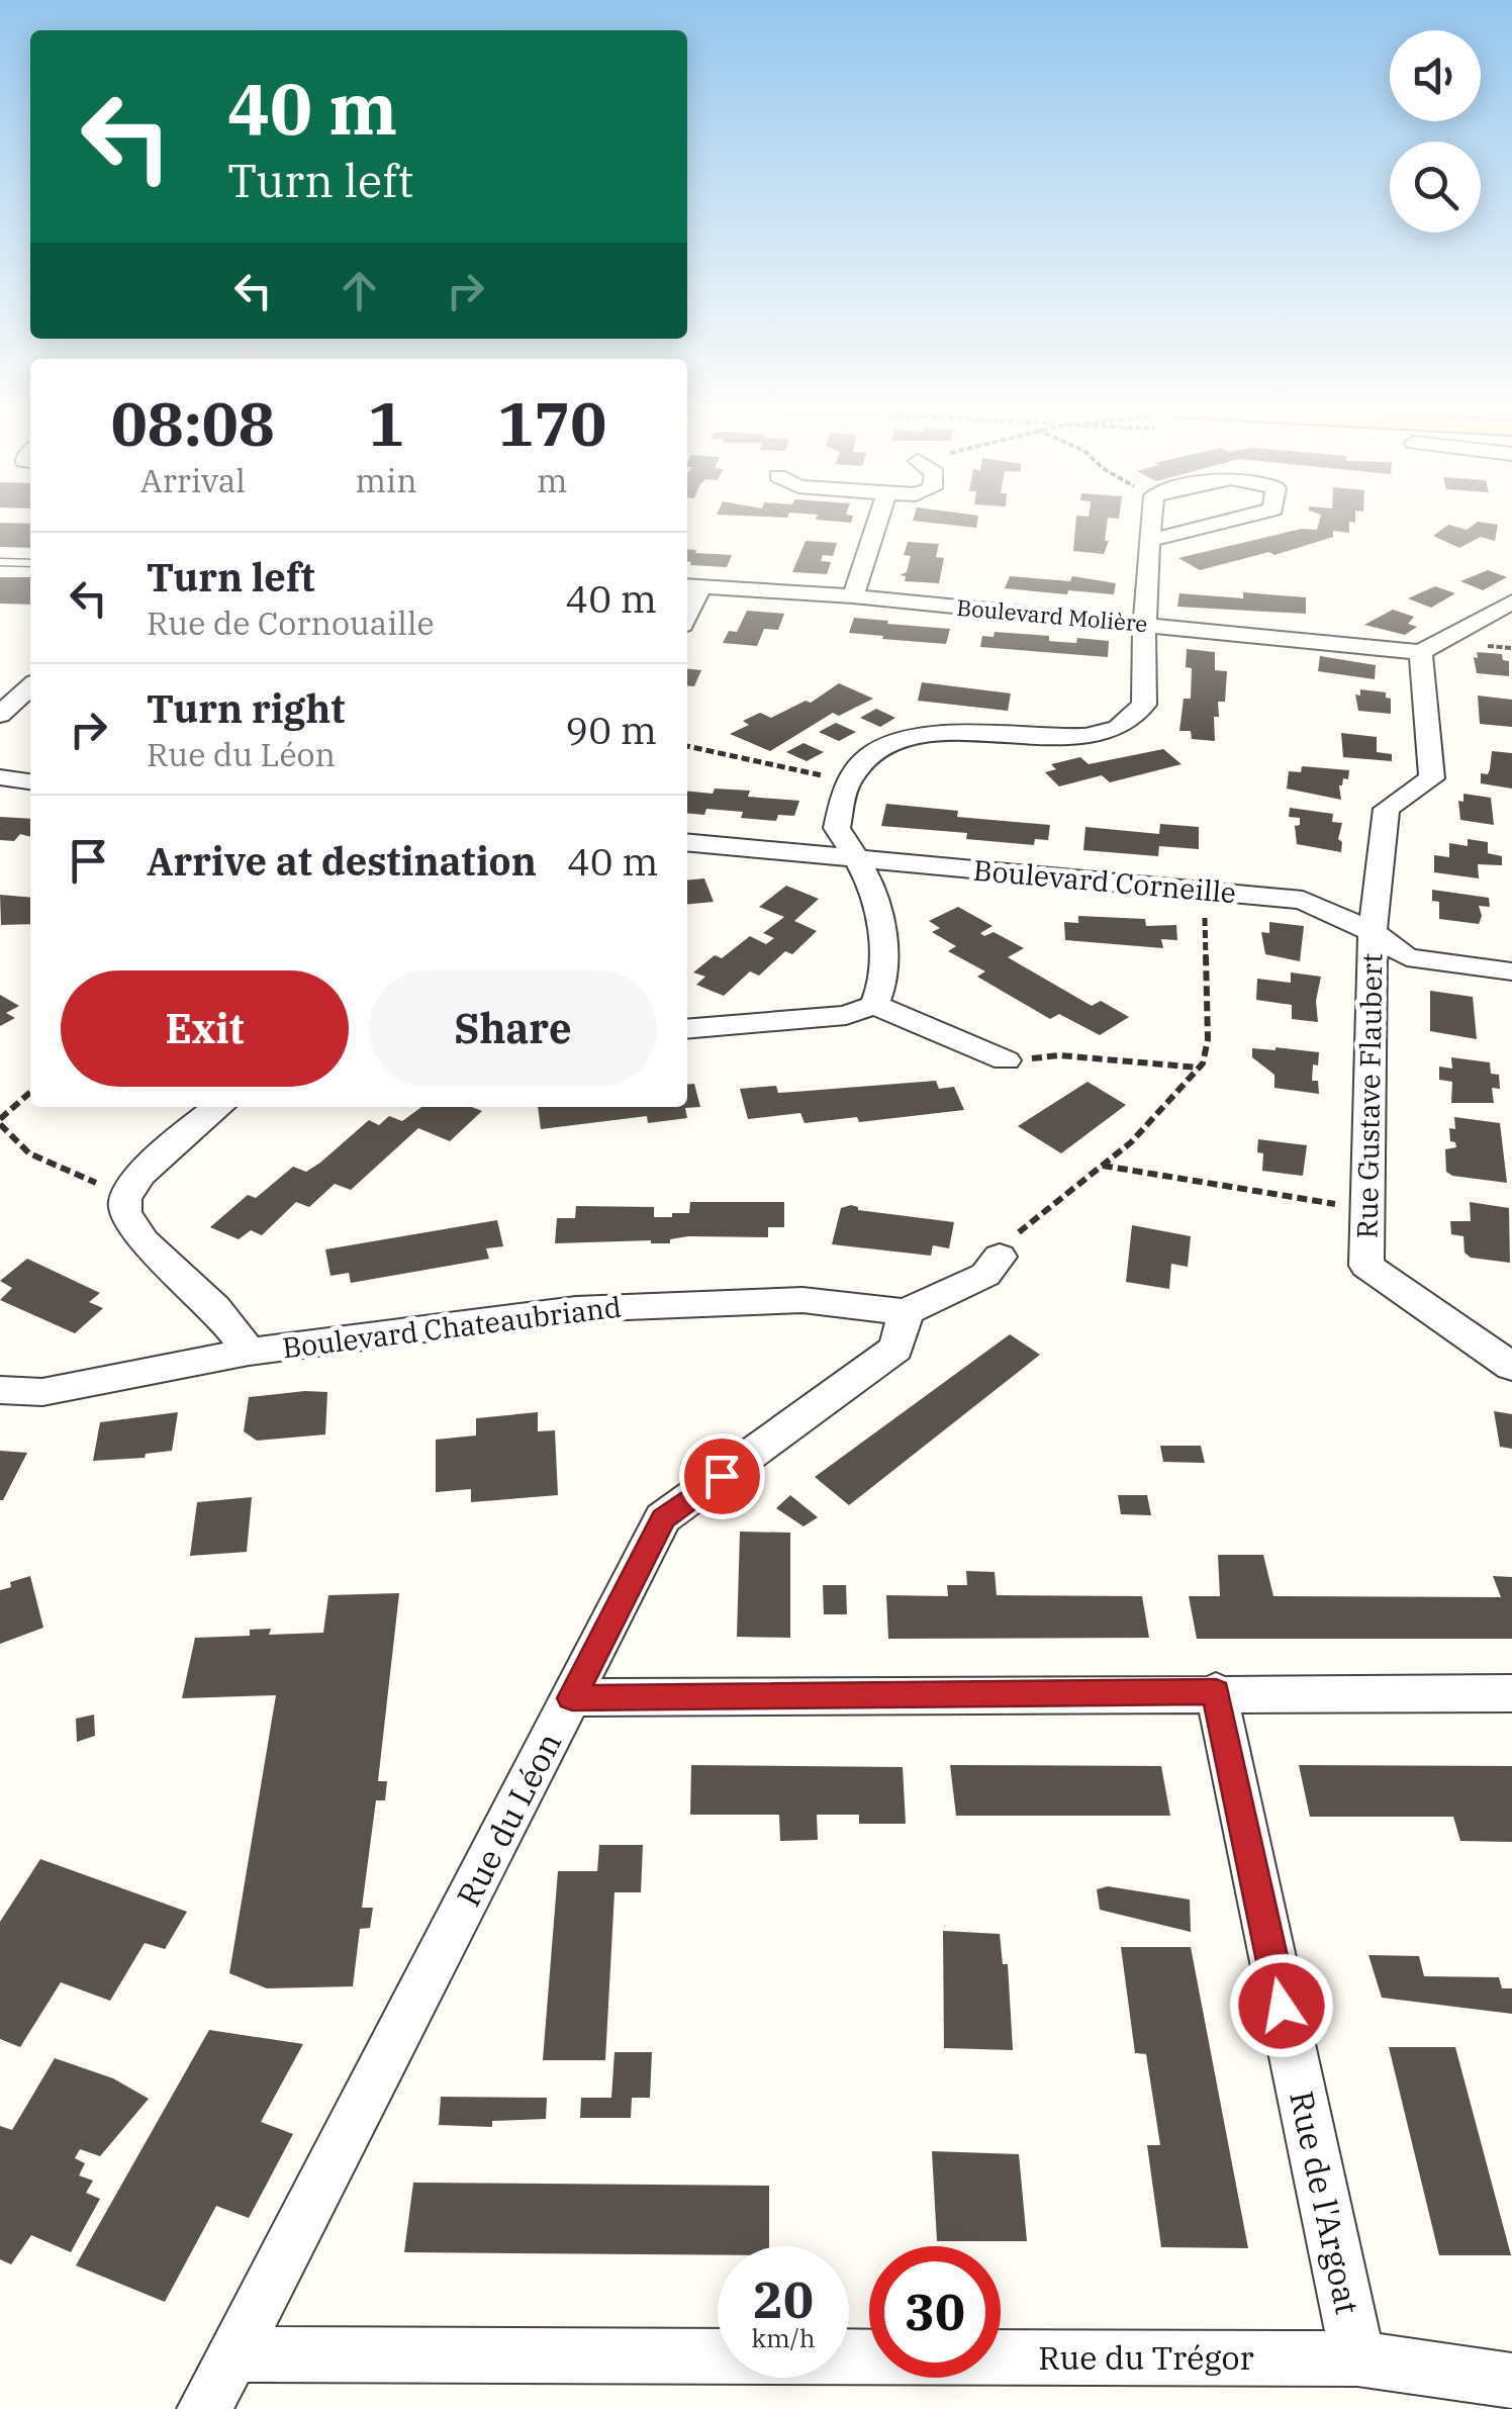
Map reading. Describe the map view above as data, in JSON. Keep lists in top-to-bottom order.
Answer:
{
  "streets": {
    "street": [
      "Boulevard Molière",
      "Boulevard Corneille",
      "Rue Gustave Flaubert",
      "Boulevard Chateaubriand",
      "Rue du Léon",
      "Rue de l'Argoat",
      "Rue du Trégor"
    ]
  },
  "crossings": [
    ["Boulevard Molière", "Rue Gustave Flaubert"],
    ["Boulevard Corneille", "Rue Gustave Flaubert"],
    ["Boulevard Chateaubriand", "Rue du Léon"],
    ["Rue du Léon", "Rue du Trégor"],
    ["Rue de l'Argoat", "Rue du Trégor"]
  ],
  "page": {
    "turn": ["40 m", "Turn left"],
    "eta": [
      "08:08",
      "Arrival",
      "1",
      "min",
      "170",
      "m"
    ],
    "list": [
      {
        "name": "Turn left",
        "note": "Rue de Cornouaille",
        "value": "40 m"
      },
      {
        "name": "Turn right",
        "note": "Rue du Léon",
        "value": "90 m"
      },
      {
        "name": "Arrive at destination",
        "value": "40 m"
      }
    ],
    "buttons": ["Exit", "Share"],
    "speed": "20 km/h",
    "limit": "30"
  }
}
